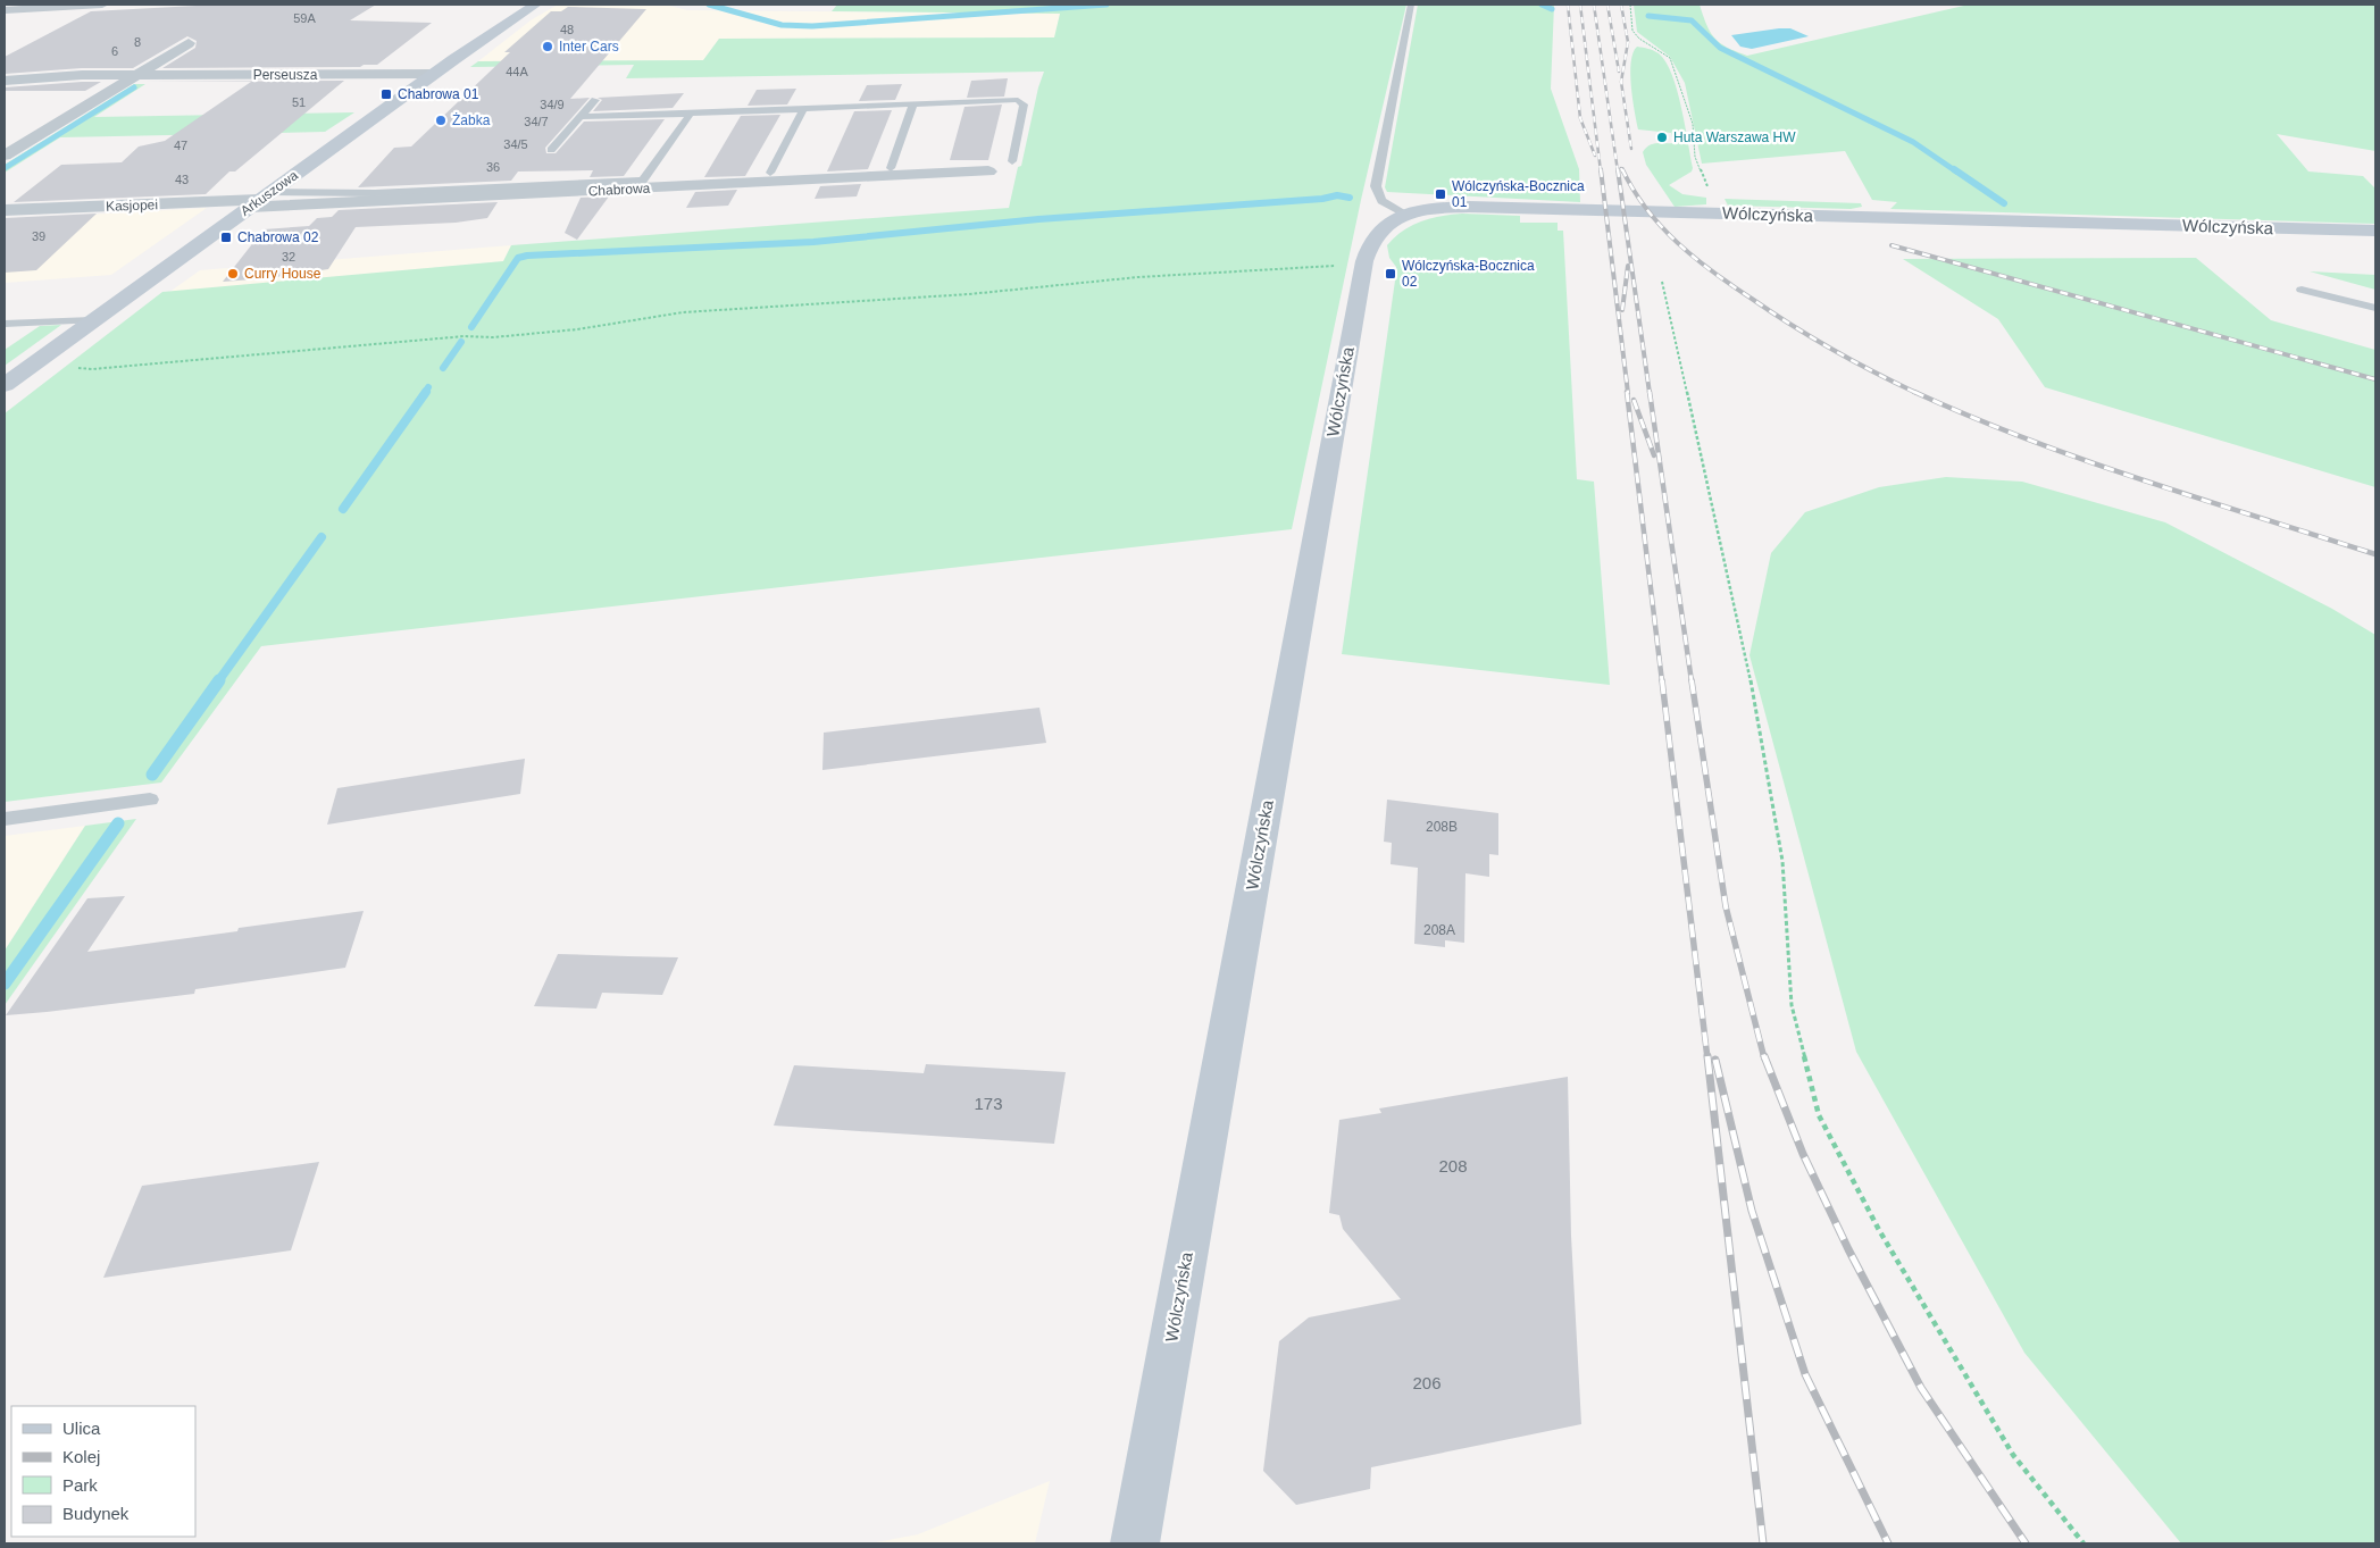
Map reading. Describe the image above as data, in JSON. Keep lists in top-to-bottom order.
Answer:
{
  "streets": {
    "street": [
      "Perseusza",
      "Chabrowa",
      "Arkuszowa",
      "Kasjopei",
      "Wólczyńska"
    ]
  },
  "crossings": [
    ["Perseusza", "Arkuszowa"],
    ["Chabrowa", "Arkuszowa"],
    ["Chabrowa", "Kasjopei"],
    ["Arkuszowa", "Kasjopei"]
  ],
  "places": {
    "other": [
      "Inter Cars",
      "Żabka",
      "Huta Warszawa HW",
      "Curry House"
    ],
    "transit": [
      "Chabrowa 01",
      "Wólczyńska-Bocznica 01",
      "Chabrowa 02",
      "Wólczyńska-Bocznica 02"
    ]
  },
  "house_numbers": [
    "59A",
    "48",
    "8",
    "6",
    "44A",
    "51",
    "34/9",
    "34/7",
    "34/5",
    "47",
    "36",
    "43",
    "39",
    "32",
    "208B",
    "208A",
    "173",
    "208",
    "206"
  ],
  "legend": [
    "Ulica",
    "Kolej",
    "Park",
    "Budynek"
  ]
}
